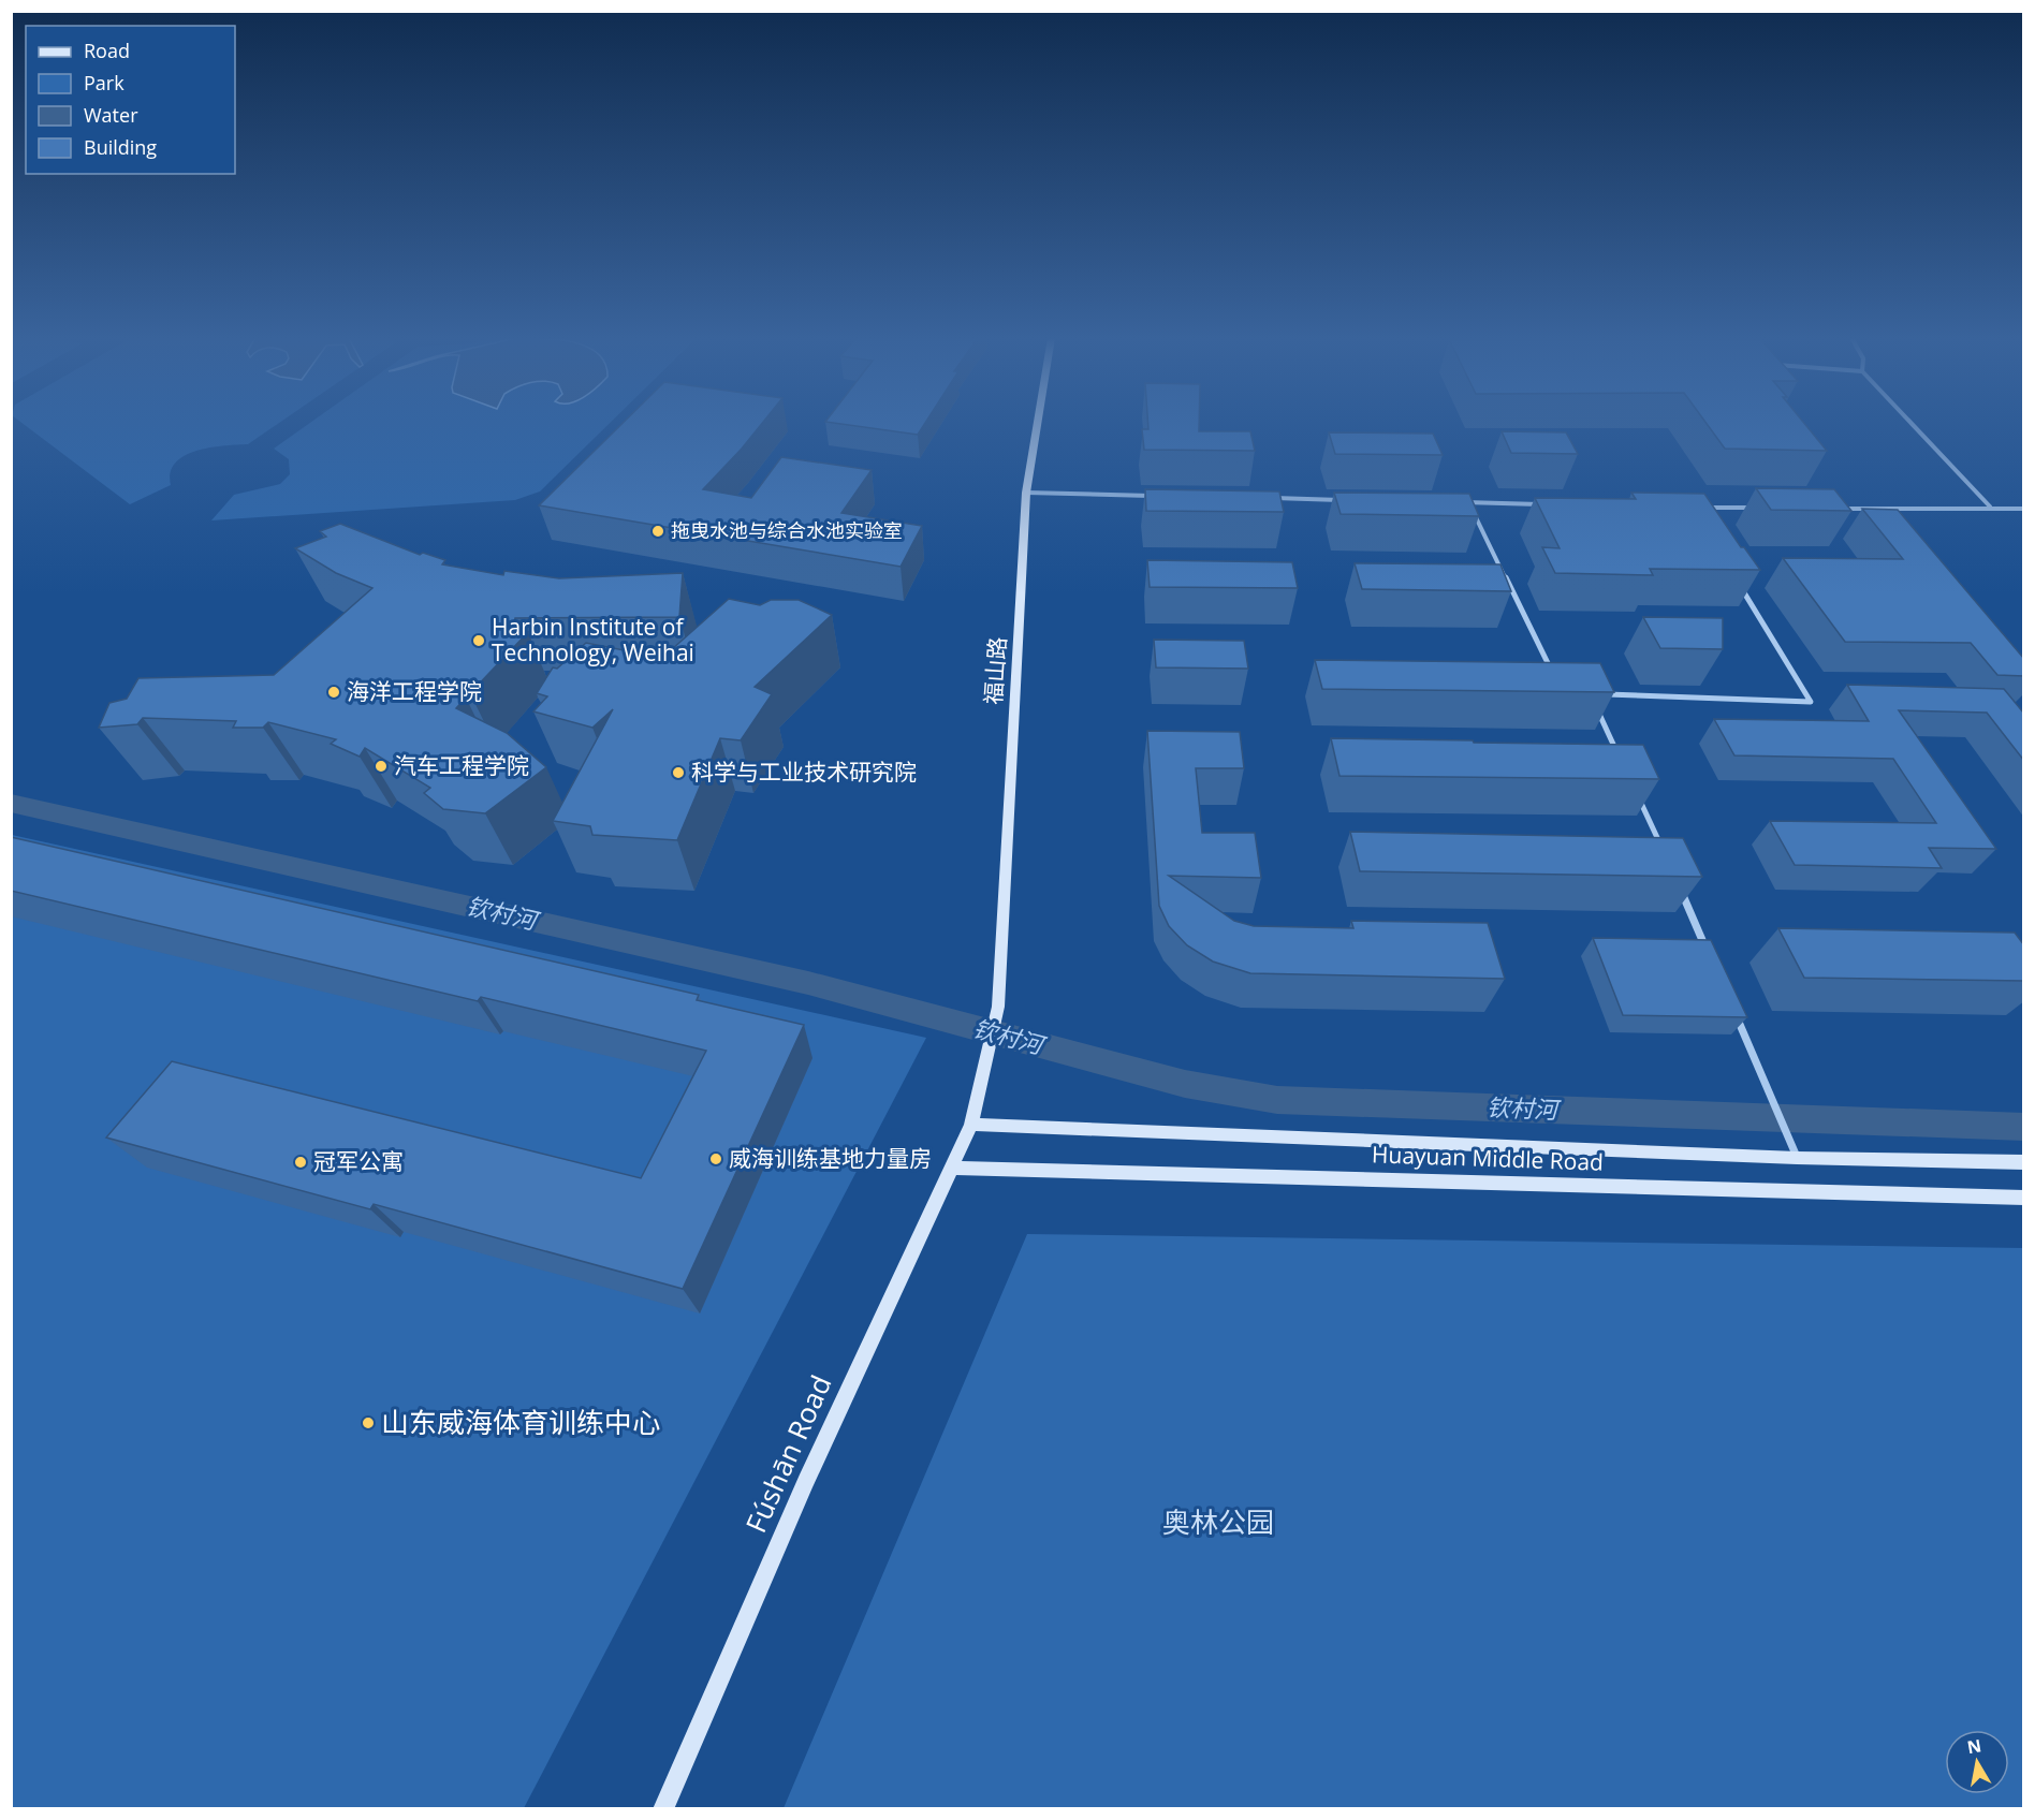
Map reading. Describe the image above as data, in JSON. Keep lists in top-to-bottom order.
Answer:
{
  "streets": {
    "main road": ["福山路", "Huayuan Middle Road", "Fúshān Road"]
  },
  "crossings": [
    ["福山路", "Fúshān Road"],
    ["Huayuan Middle Road", "Fúshān Road"]
  ],
  "water": ["钦村河"],
  "parks": ["奥林公园"],
  "places": [
    "拖曳水池与综合水池实验室",
    "Harbin Institute of Technology, Weihai",
    "海洋工程学院",
    "汽车工程学院",
    "科学与工业技术研究院",
    "威海训练基地力量房",
    "冠军公寓",
    "山东威海体育训练中心"
  ],
  "legend": [
    "Road",
    "Park",
    "Water",
    "Building"
  ],
  "north": "top"
}
